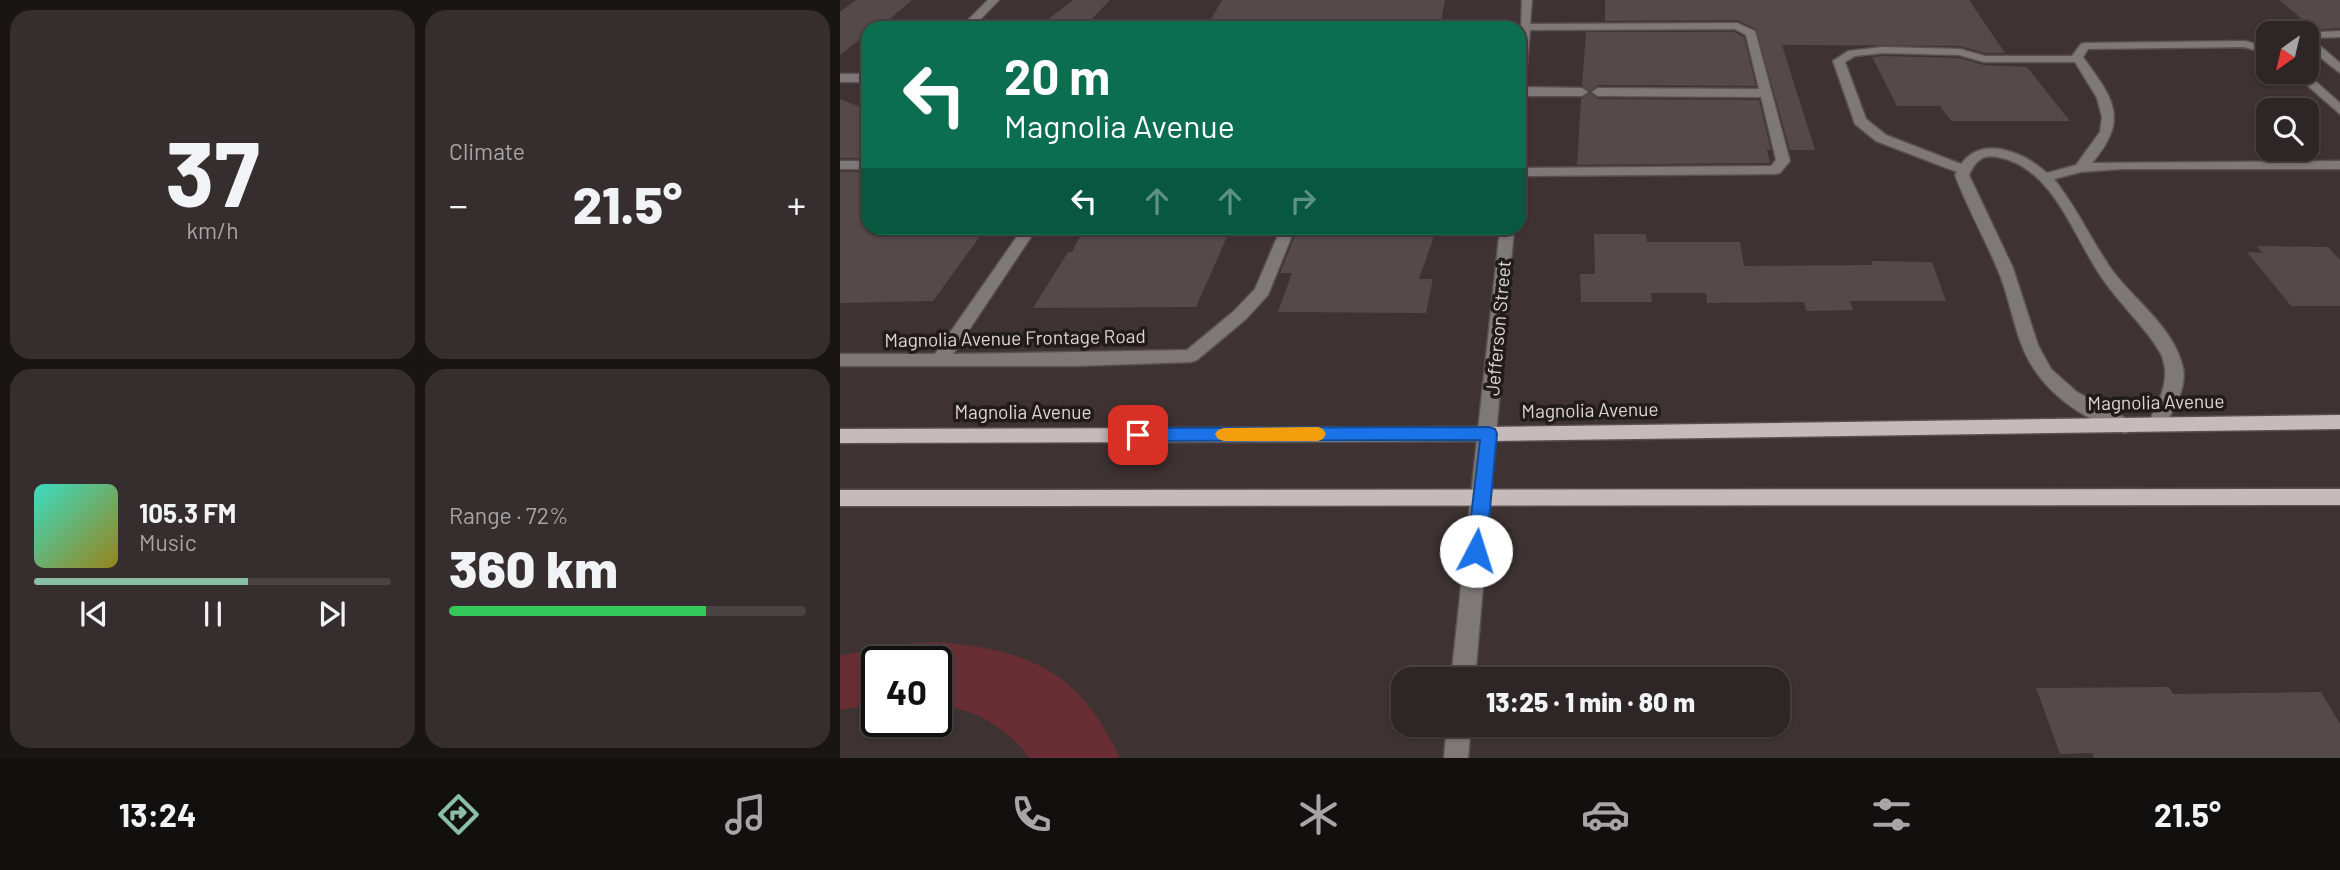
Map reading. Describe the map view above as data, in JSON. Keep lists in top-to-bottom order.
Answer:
{
  "streets": {
    "main road": ["Magnolia Avenue"],
    "street": ["Jefferson Street", "Magnolia Avenue Frontage Road"]
  },
  "crossings": [
    ["Jefferson Street", "Magnolia Avenue"]
  ],
  "north": "bottom left",
  "page": {
    "tile": [
      ["37", "km/h"],
      "Climate",
      ["Range · 72%", "360 km"]
    ],
    "turn": ["20 m", "Magnolia Avenue"],
    "heat": ["−", "21.5°", "+"],
    "song": ["105.3 FM", "Music"],
    "limit": "40",
    "trip": "13:25 · 1 min · 80 m",
    "tabs": ["13:24", "21.5°"]
  }
}
